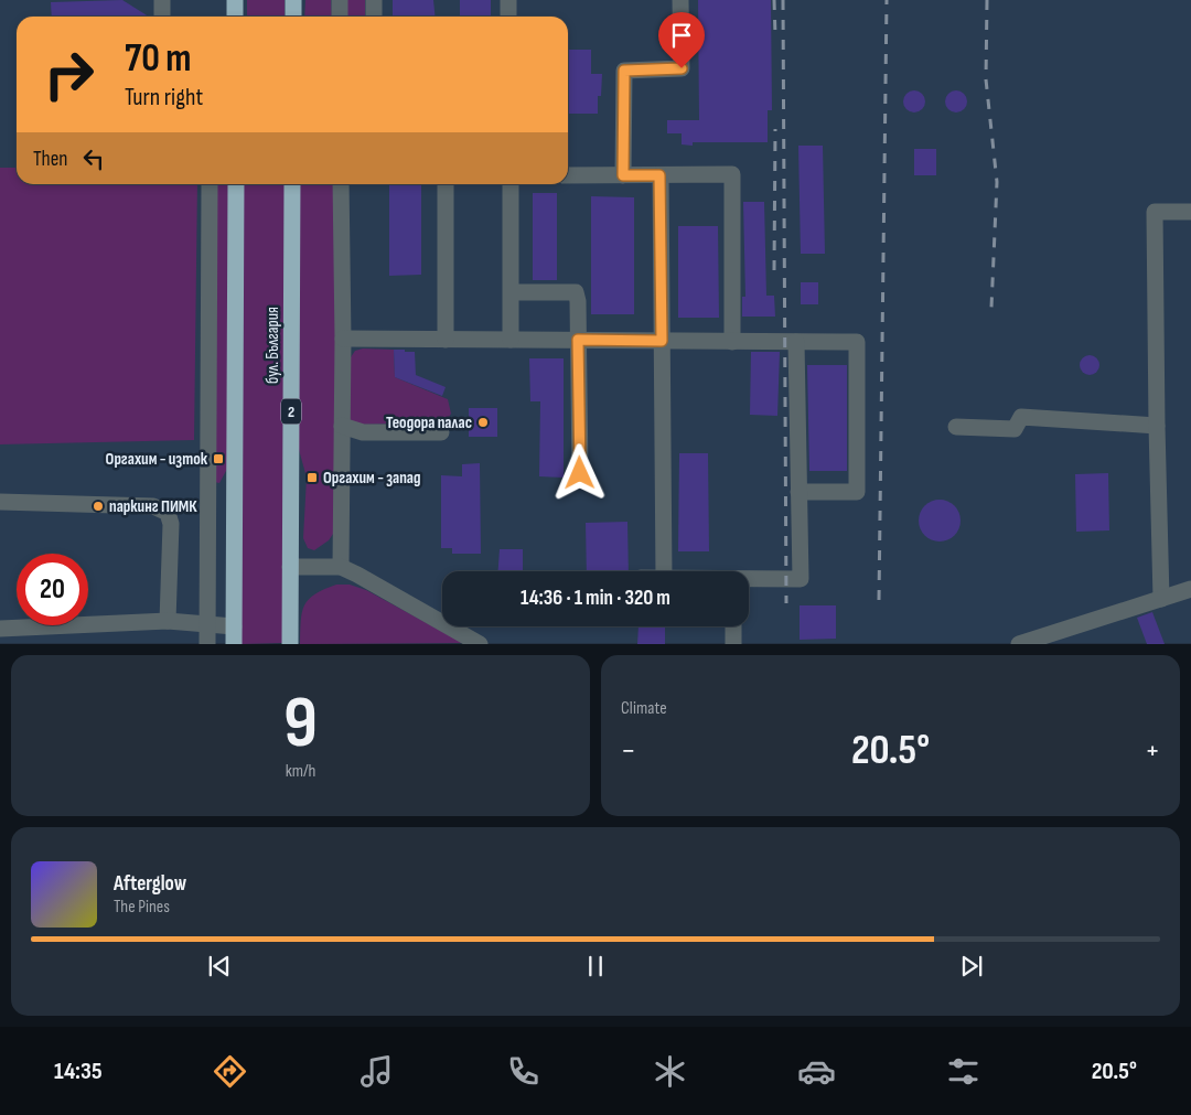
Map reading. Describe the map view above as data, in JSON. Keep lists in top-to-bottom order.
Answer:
{
  "streets": {
    "highway": ["бул. България", "2"]
  },
  "places": {
    "other": ["Теодора палас", "паркинг ПИМК"],
    "transit": ["Оргахим - изток", "Оргахим - запад"]
  },
  "page": {
    "turn": ["70 m", "Turn right"],
    "then": "Then",
    "limit": "20",
    "trip": "14:36 · 1 min · 320 m",
    "tile": [
      ["9", "km/h"],
      "Climate"
    ],
    "heat": ["−", "20.5°", "+"],
    "song": ["Afterglow", "The Pines"],
    "tabs": ["14:35", "20.5°"]
  }
}
